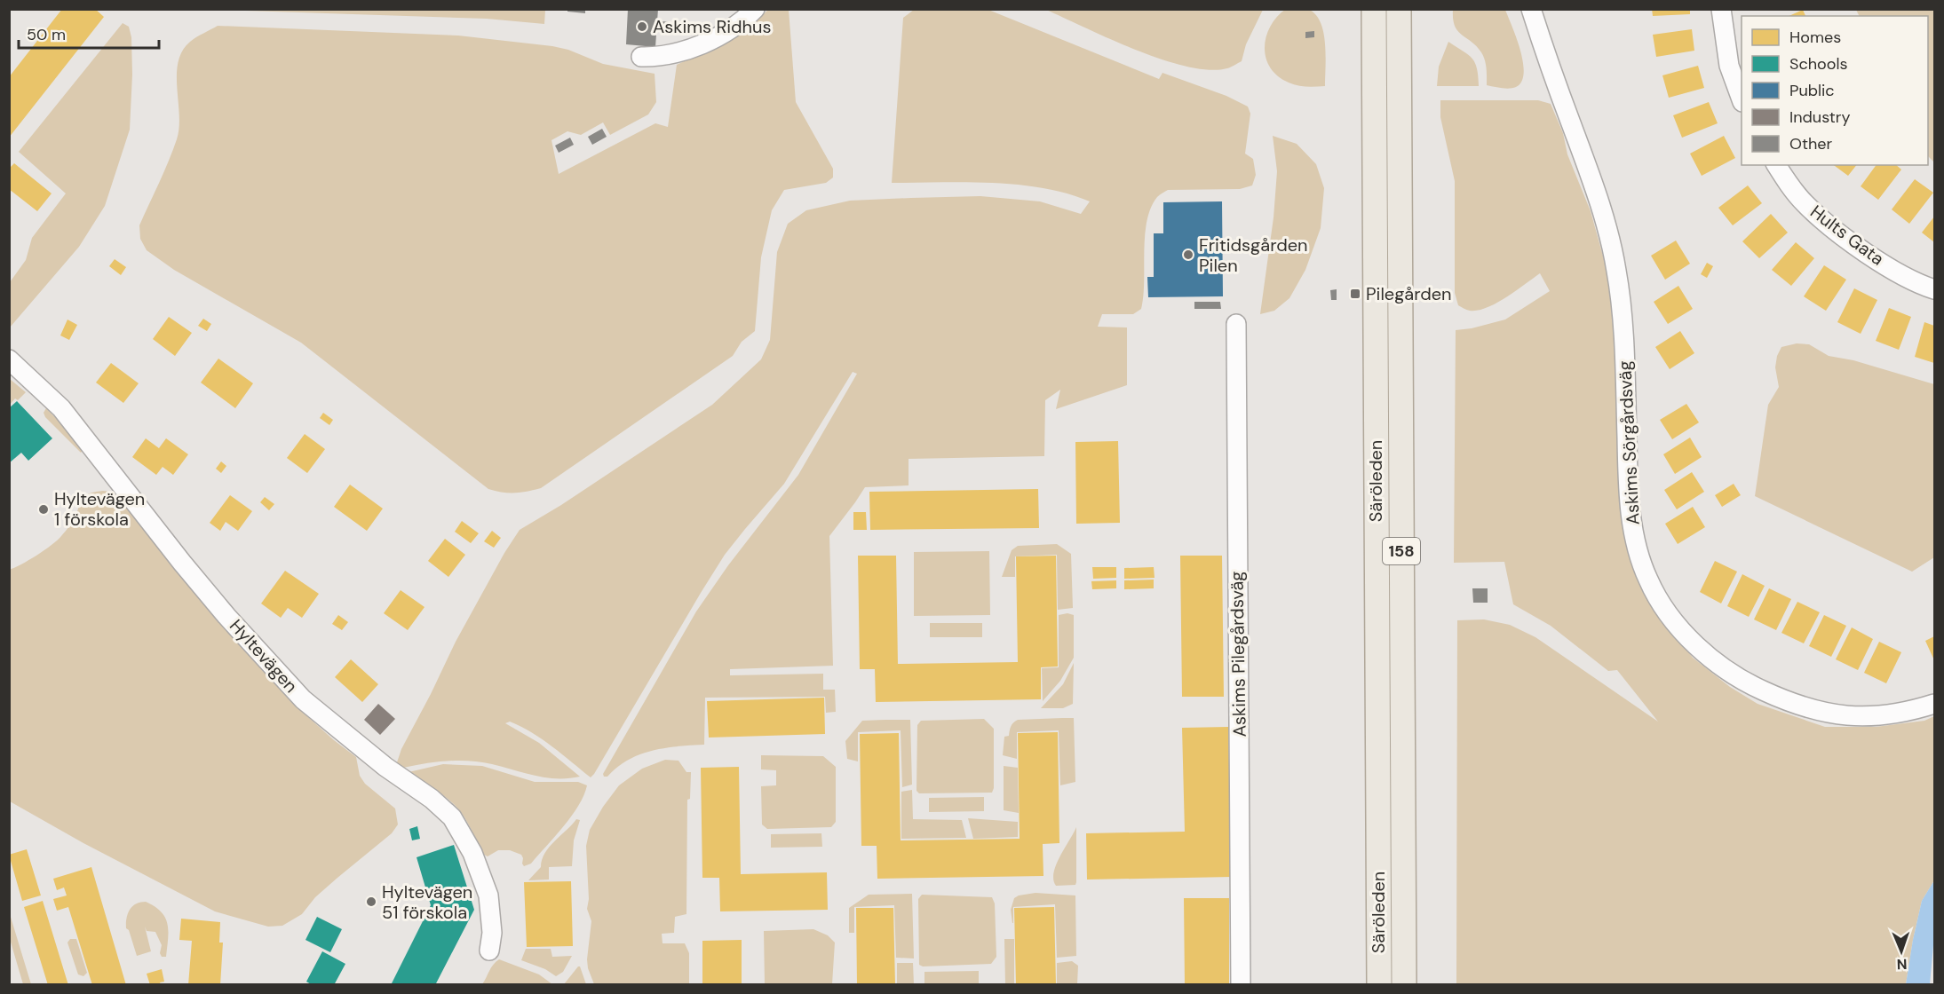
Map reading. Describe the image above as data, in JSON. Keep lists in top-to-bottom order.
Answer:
{
  "streets": {
    "main road": ["Säröleden", "158"],
    "street": [
      "Hults Gata",
      "Askims Sörgårdsväg",
      "Askims Pilegårdsväg",
      "Hyltevägen"
    ]
  },
  "places": {
    "other": [
      "Askims Ridhus",
      "Fritidsgården Pilen",
      "Hyltevägen 1 förskola",
      "Hyltevägen 51 förskola"
    ],
    "transit": ["Pilegården"]
  },
  "legend": [
    "Homes",
    "Schools",
    "Public",
    "Industry",
    "Other"
  ],
  "scale_bar": "50 m",
  "north": "bottom"
}
